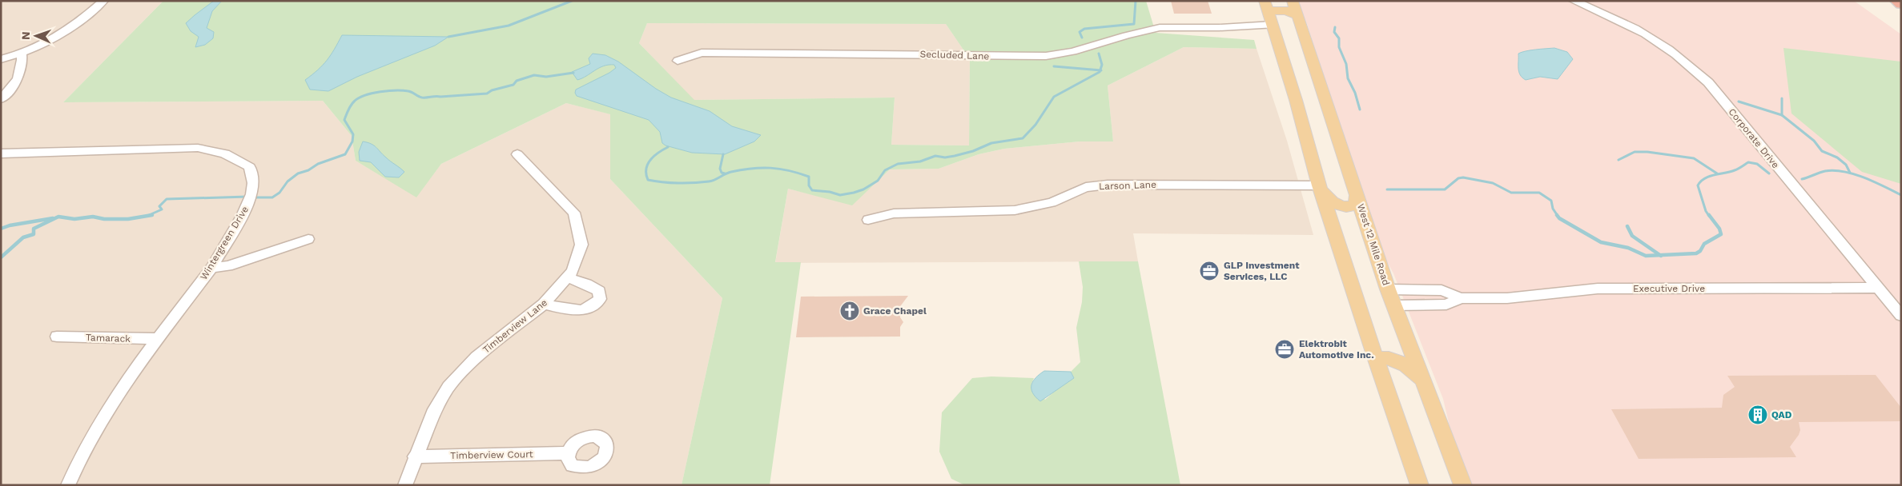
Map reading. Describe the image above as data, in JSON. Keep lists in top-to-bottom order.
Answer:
{
  "streets": {
    "main road": ["West 12 Mile Road"],
    "street": [
      "Secluded Lane",
      "Corporate Drive",
      "Larson Lane",
      "Wintergreen Drive",
      "Executive Drive",
      "Timberview Lane",
      "Tamarack",
      "Timberview Court"
    ]
  },
  "crossings": [
    ["Corporate Drive", "Executive Drive"],
    ["Wintergreen Drive", "Tamarack"],
    ["West 12 Mile Road", "Executive Drive"],
    ["Timberview Lane", "Timberview Court"]
  ],
  "places": {
    "office": ["GLP Investment Services, LLC", "Elektrobit Automotive Inc."],
    "church": ["Grace Chapel"],
    "building": ["QAD"]
  },
  "north": "left"
}
